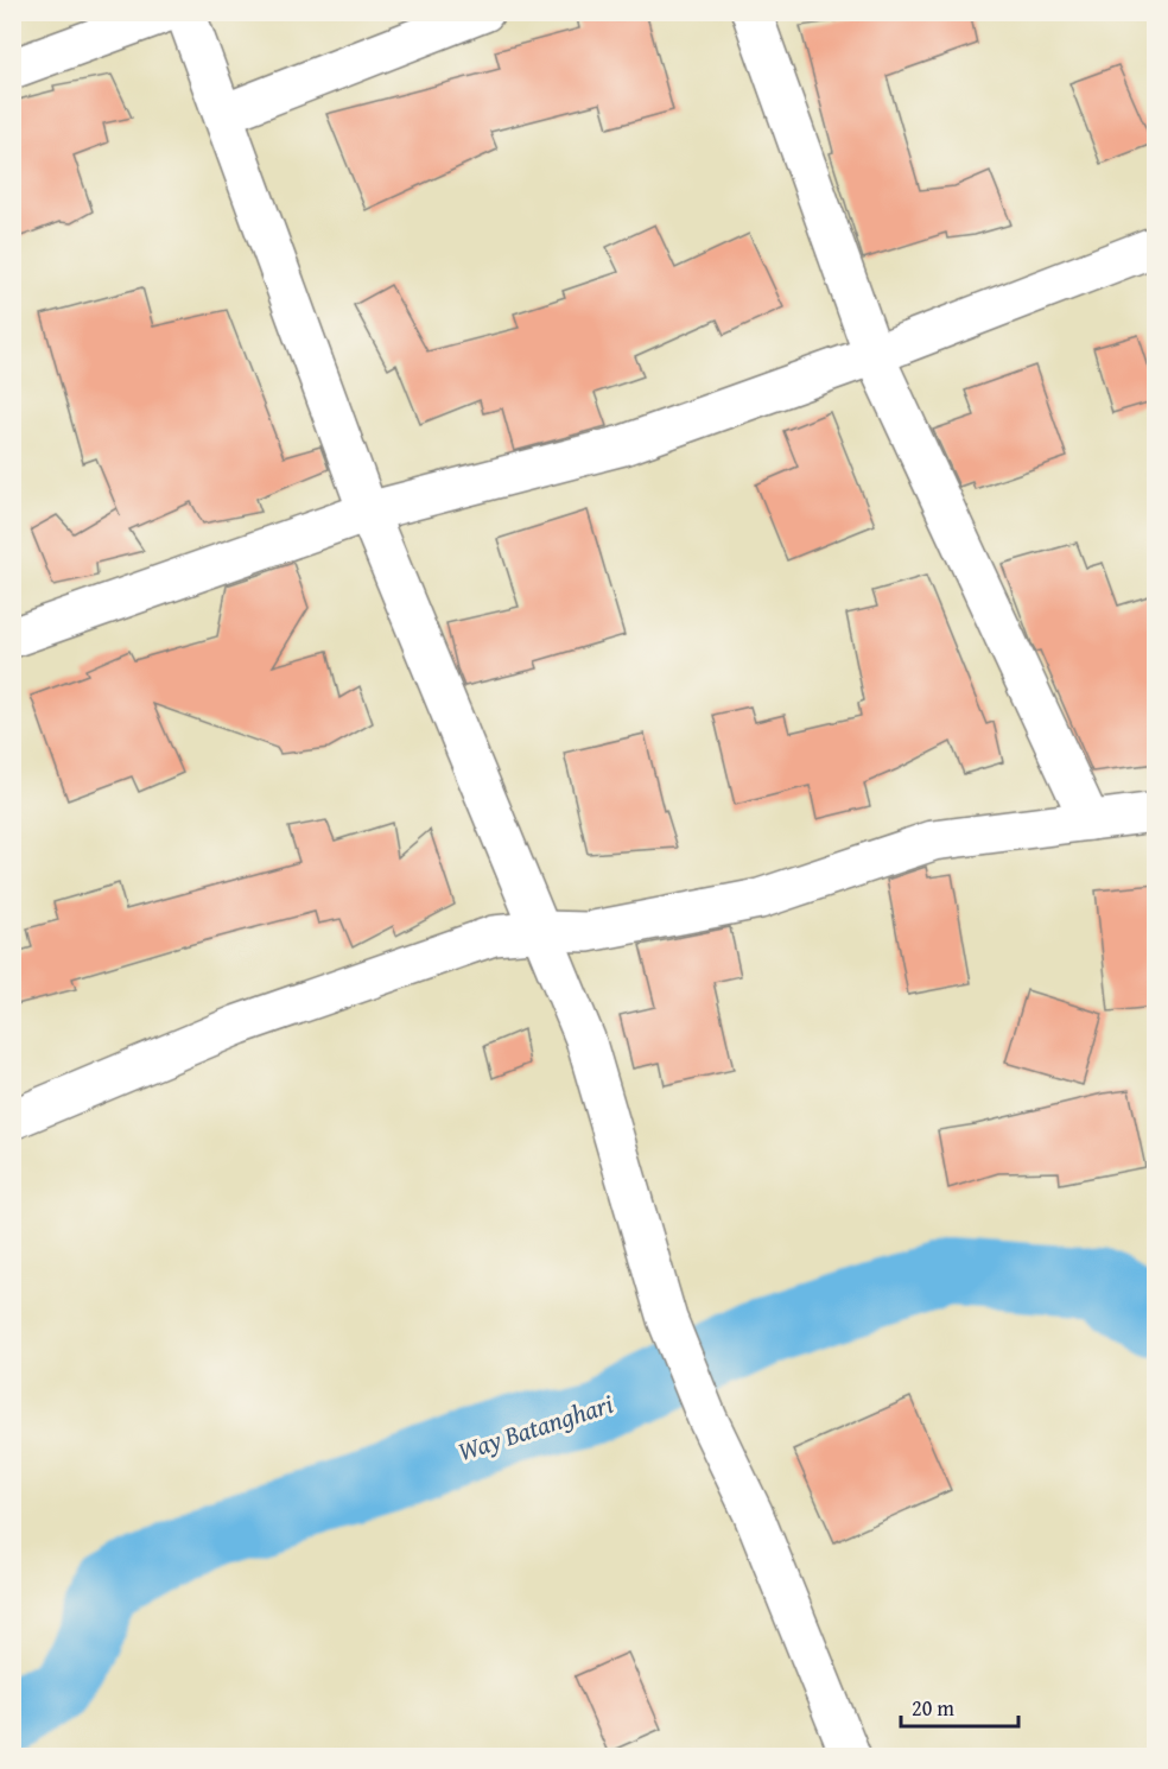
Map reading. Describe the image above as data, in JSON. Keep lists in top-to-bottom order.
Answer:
{
  "water": ["Way Batanghari"],
  "scale_bar": "20 m"
}
